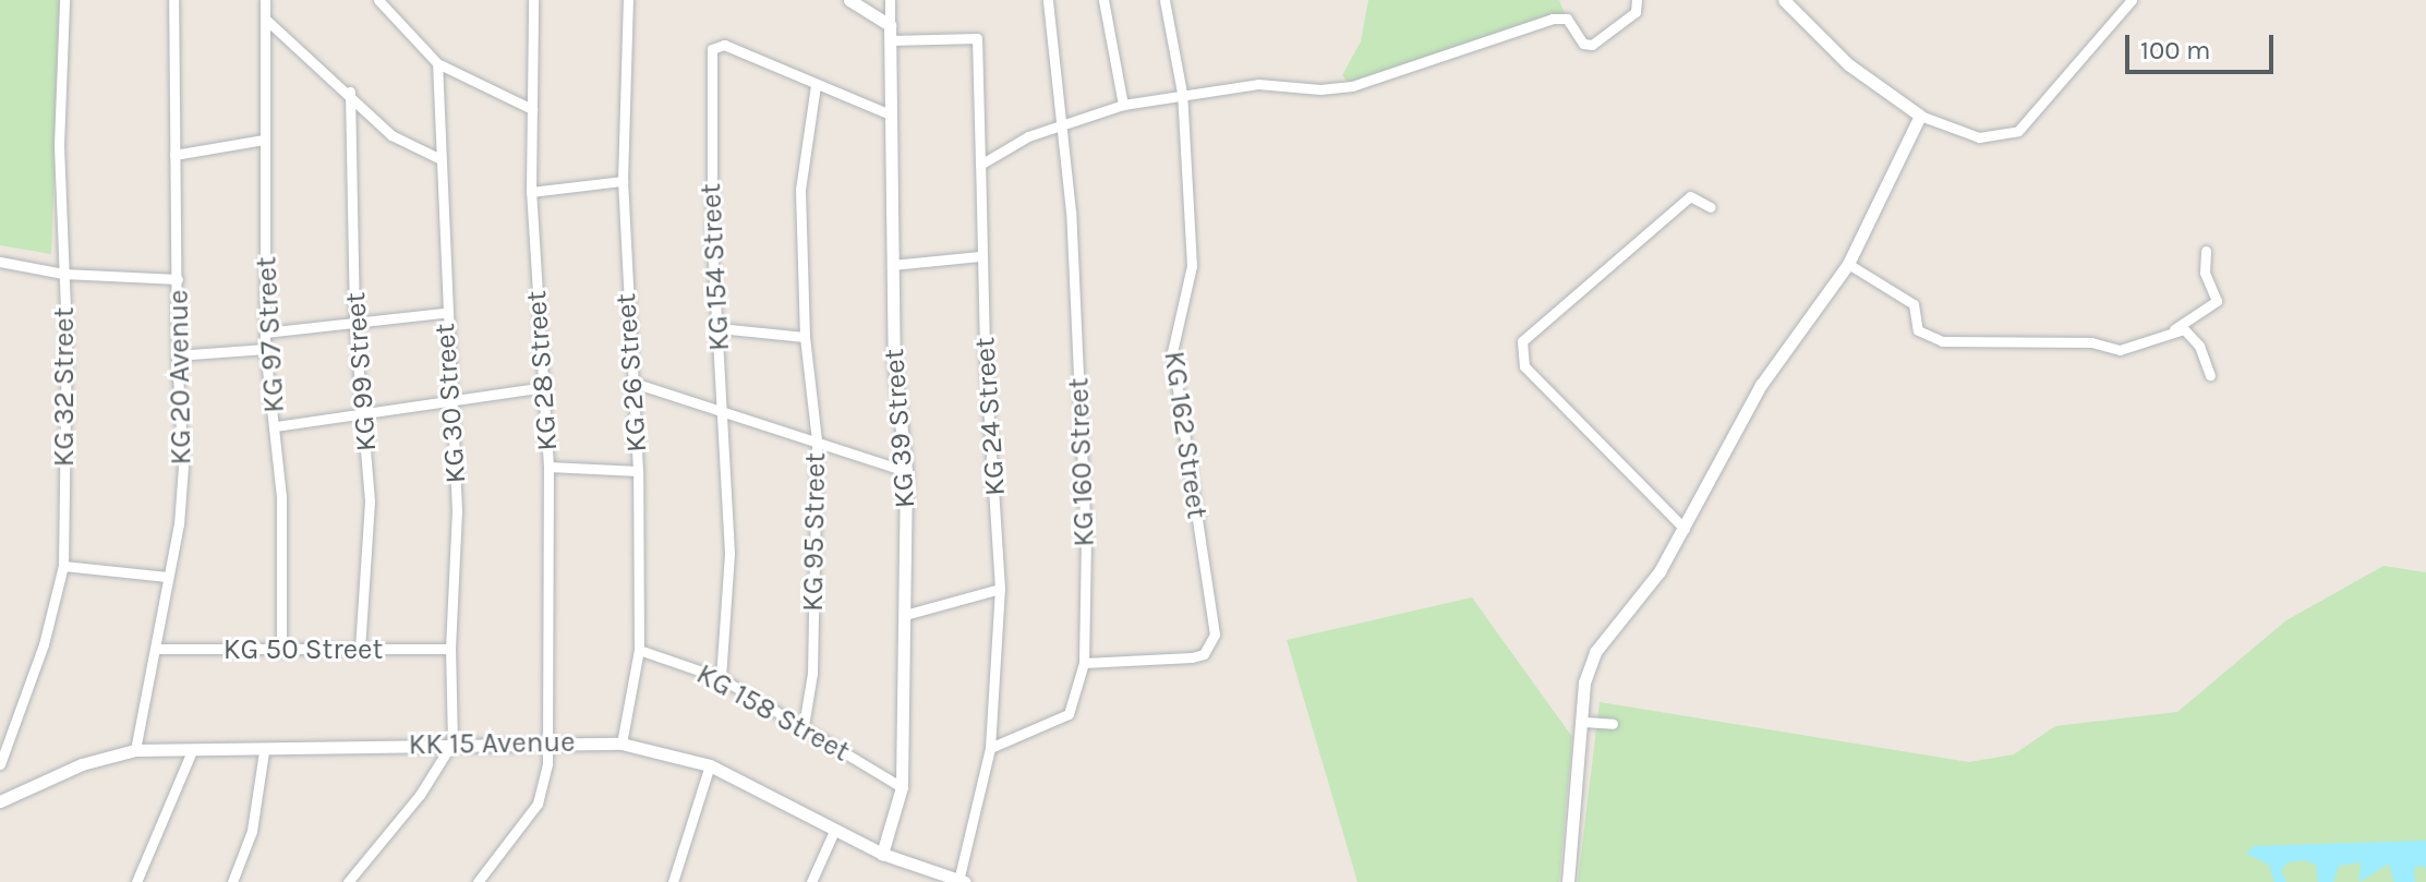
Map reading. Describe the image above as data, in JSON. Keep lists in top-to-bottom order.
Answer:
{
  "streets": {
    "street": [
      "KG 154 Street",
      "KG 97 Street",
      "KG 28 Street",
      "KG 99 Street",
      "KG 26 Street",
      "KG 20 Avenue",
      "KG 32 Street",
      "KG 30 Street",
      "KG 24 Street",
      "KG 39 Street",
      "KG 162 Street",
      "KG 160 Street",
      "KG 95 Street",
      "KG 50 Street",
      "KG 158 Street",
      "KK 15 Avenue"
    ]
  },
  "crossings": [
    ["KG 154 Street", "KG 39 Street"],
    ["KG 154 Street", "KG 95 Street"],
    ["KG 154 Street", "KG 158 Street"],
    ["KG 97 Street", "KG 50 Street"],
    ["KG 28 Street", "KK 15 Avenue"],
    ["KG 99 Street", "KG 50 Street"],
    ["KG 26 Street", "KG 158 Street"],
    ["KG 26 Street", "KK 15 Avenue"],
    ["KG 20 Avenue", "KG 50 Street"],
    ["KG 20 Avenue", "KK 15 Avenue"],
    ["KG 30 Street", "KG 50 Street"],
    ["KG 30 Street", "KK 15 Avenue"],
    ["KG 24 Street", "KG 39 Street"],
    ["KG 24 Street", "KG 160 Street"],
    ["KG 24 Street", "KK 15 Avenue"],
    ["KG 39 Street", "KG 158 Street"],
    ["KG 39 Street", "KK 15 Avenue"],
    ["KG 162 Street", "KG 160 Street"],
    ["KG 95 Street", "KG 158 Street"]
  ],
  "scale_bar": "100 m"
}
